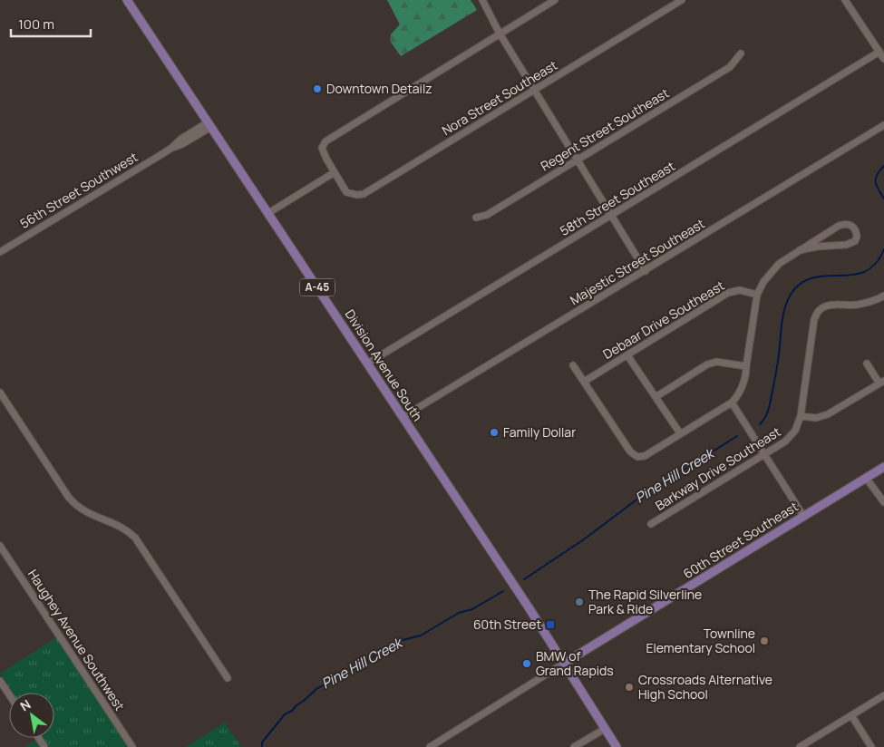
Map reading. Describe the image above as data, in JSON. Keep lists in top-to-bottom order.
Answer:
{
  "streets": {
    "main road": ["A-45", "Division Avenue South", "60th Street Southeast"],
    "street": [
      "Nora Street Southeast",
      "Regent Street Southeast",
      "56th Street Southwest",
      "58th Street Southeast",
      "Majestic Street Southeast",
      "Debaar Drive Southeast",
      "Barkway Drive Southeast",
      "Haughey Avenue Southwest"
    ]
  },
  "crossings": [
    ["56th Street Southwest", "Division Avenue South"],
    ["58th Street Southeast", "Division Avenue South"],
    ["Majestic Street Southeast", "Division Avenue South"],
    ["Division Avenue South", "60th Street Southeast"]
  ],
  "water": ["Pine Hill Creek"],
  "places": {
    "other": [
      "Downtown Detailz",
      "Family Dollar",
      "The Rapid Silverline Park & Ride",
      "Townline Elementary School",
      "BMW of Grand Rapids",
      "Crossroads Alternative High School"
    ],
    "transit": ["60th Street"]
  },
  "scale_bar": "100 m",
  "north": "top left"
}
